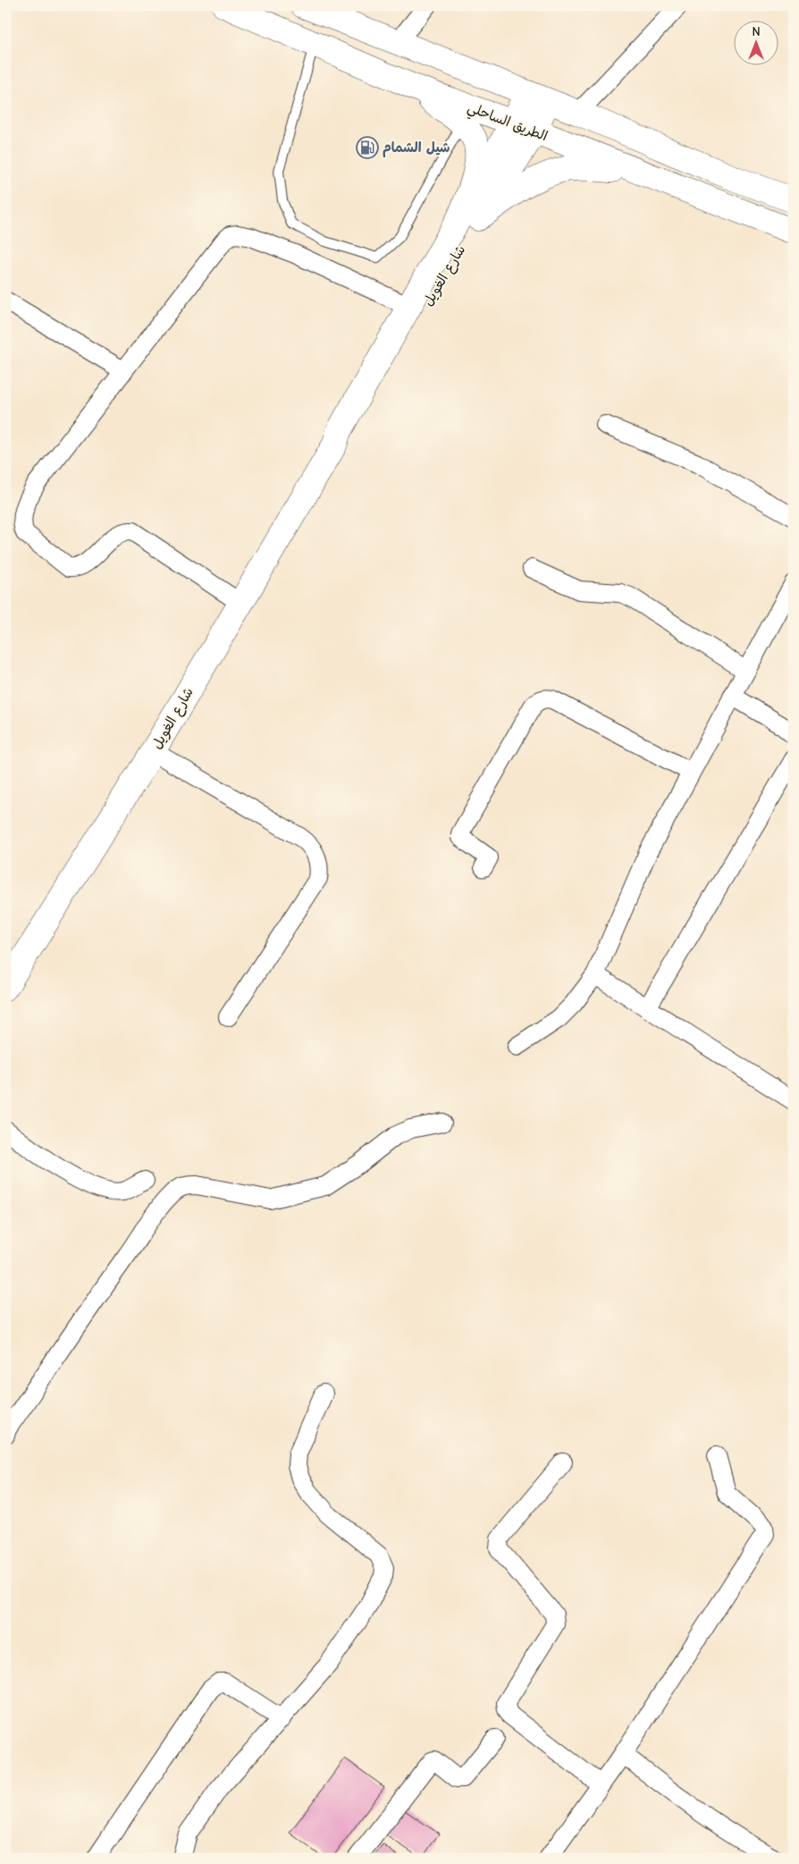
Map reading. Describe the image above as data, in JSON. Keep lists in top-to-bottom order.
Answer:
{
  "streets": {
    "main road": ["الطريق الساحلي", "شارع الغويل"]
  },
  "crossings": [
    ["الطريق الساحلي", "شارع الغويل"]
  ],
  "places": {
    "fuel station": ["شيل الشمام"]
  },
  "north": "top"
}
